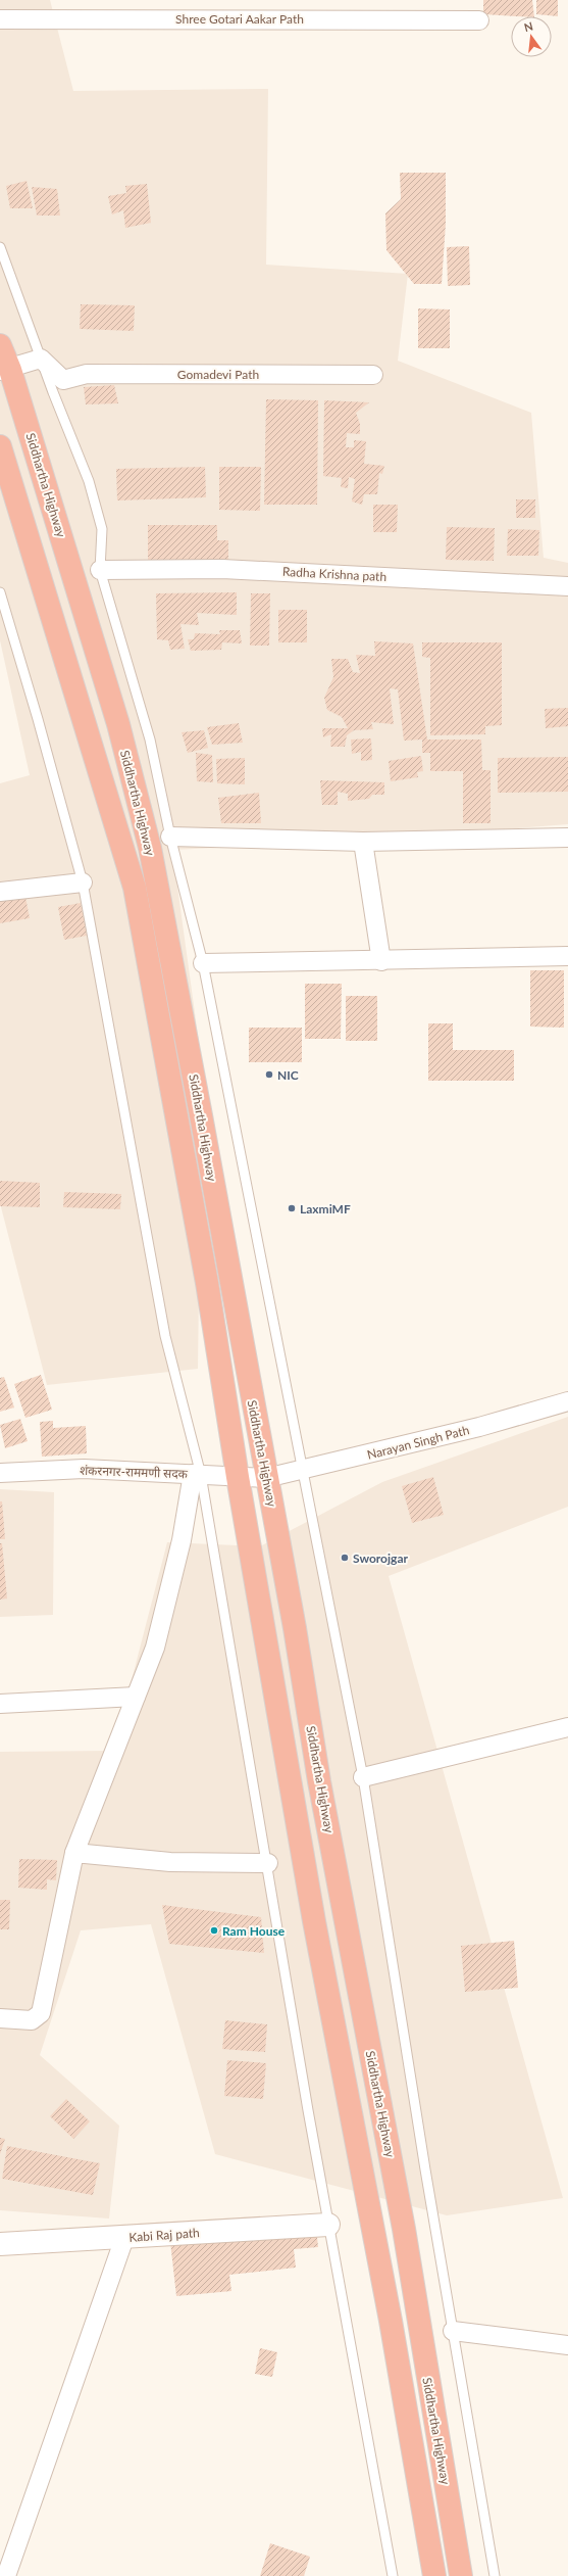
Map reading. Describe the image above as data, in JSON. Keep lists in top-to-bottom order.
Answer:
{
  "streets": {
    "highway": ["Siddhartha Highway"],
    "street": [
      "Shree Gotari Aakar Path",
      "Gomadevi Path",
      "Radha Krishna path",
      "Narayan Singh Path",
      "शंकरनगर-राममणी सदक",
      "Kabi Raj path"
    ]
  },
  "crossings": [
    ["Siddhartha Highway", "Narayan Singh Path"],
    ["Siddhartha Highway", "शंकरनगर-राममणी सदक"],
    ["Narayan Singh Path", "शंकरनगर-राममणी सदक"]
  ],
  "places": [
    "NIC",
    "LaxmiMF",
    "Sworojgar",
    "Ram House"
  ],
  "north": "top"
}
